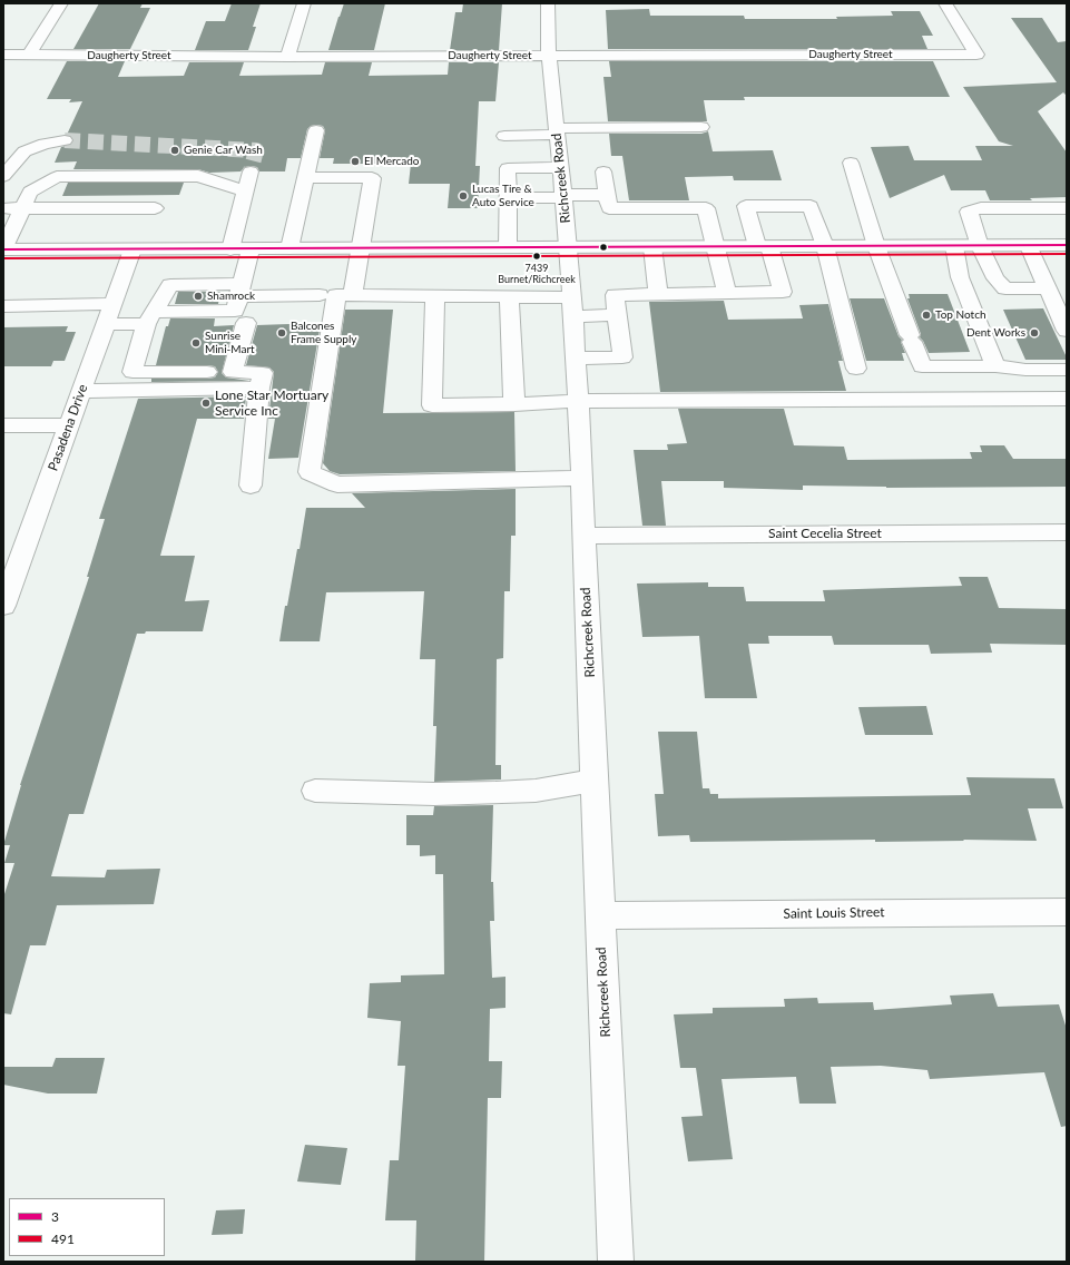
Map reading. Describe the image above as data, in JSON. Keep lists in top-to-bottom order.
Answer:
{
  "streets": {
    "street": [
      "Daugherty Street",
      "Richcreek Road",
      "Pasadena Drive",
      "Saint Cecelia Street",
      "Saint Louis Street"
    ]
  },
  "crossings": [
    ["Daugherty Street", "Richcreek Road"],
    ["Richcreek Road", "Saint Cecelia Street"],
    ["Richcreek Road", "Saint Louis Street"]
  ],
  "places": [
    "Genie Car Wash",
    "El Mercado",
    "Lucas Tire & Auto Service",
    "7439 Burnet/Richcreek",
    "Shamrock",
    "Top Notch",
    "Balcones Frame Supply",
    "Dent Works",
    "Sunrise Mini-Mart",
    "Lone Star Mortuary Service Inc"
  ],
  "lines": ["transit line 3", "transit line 491"],
  "legend": ["3", "491"]
}
